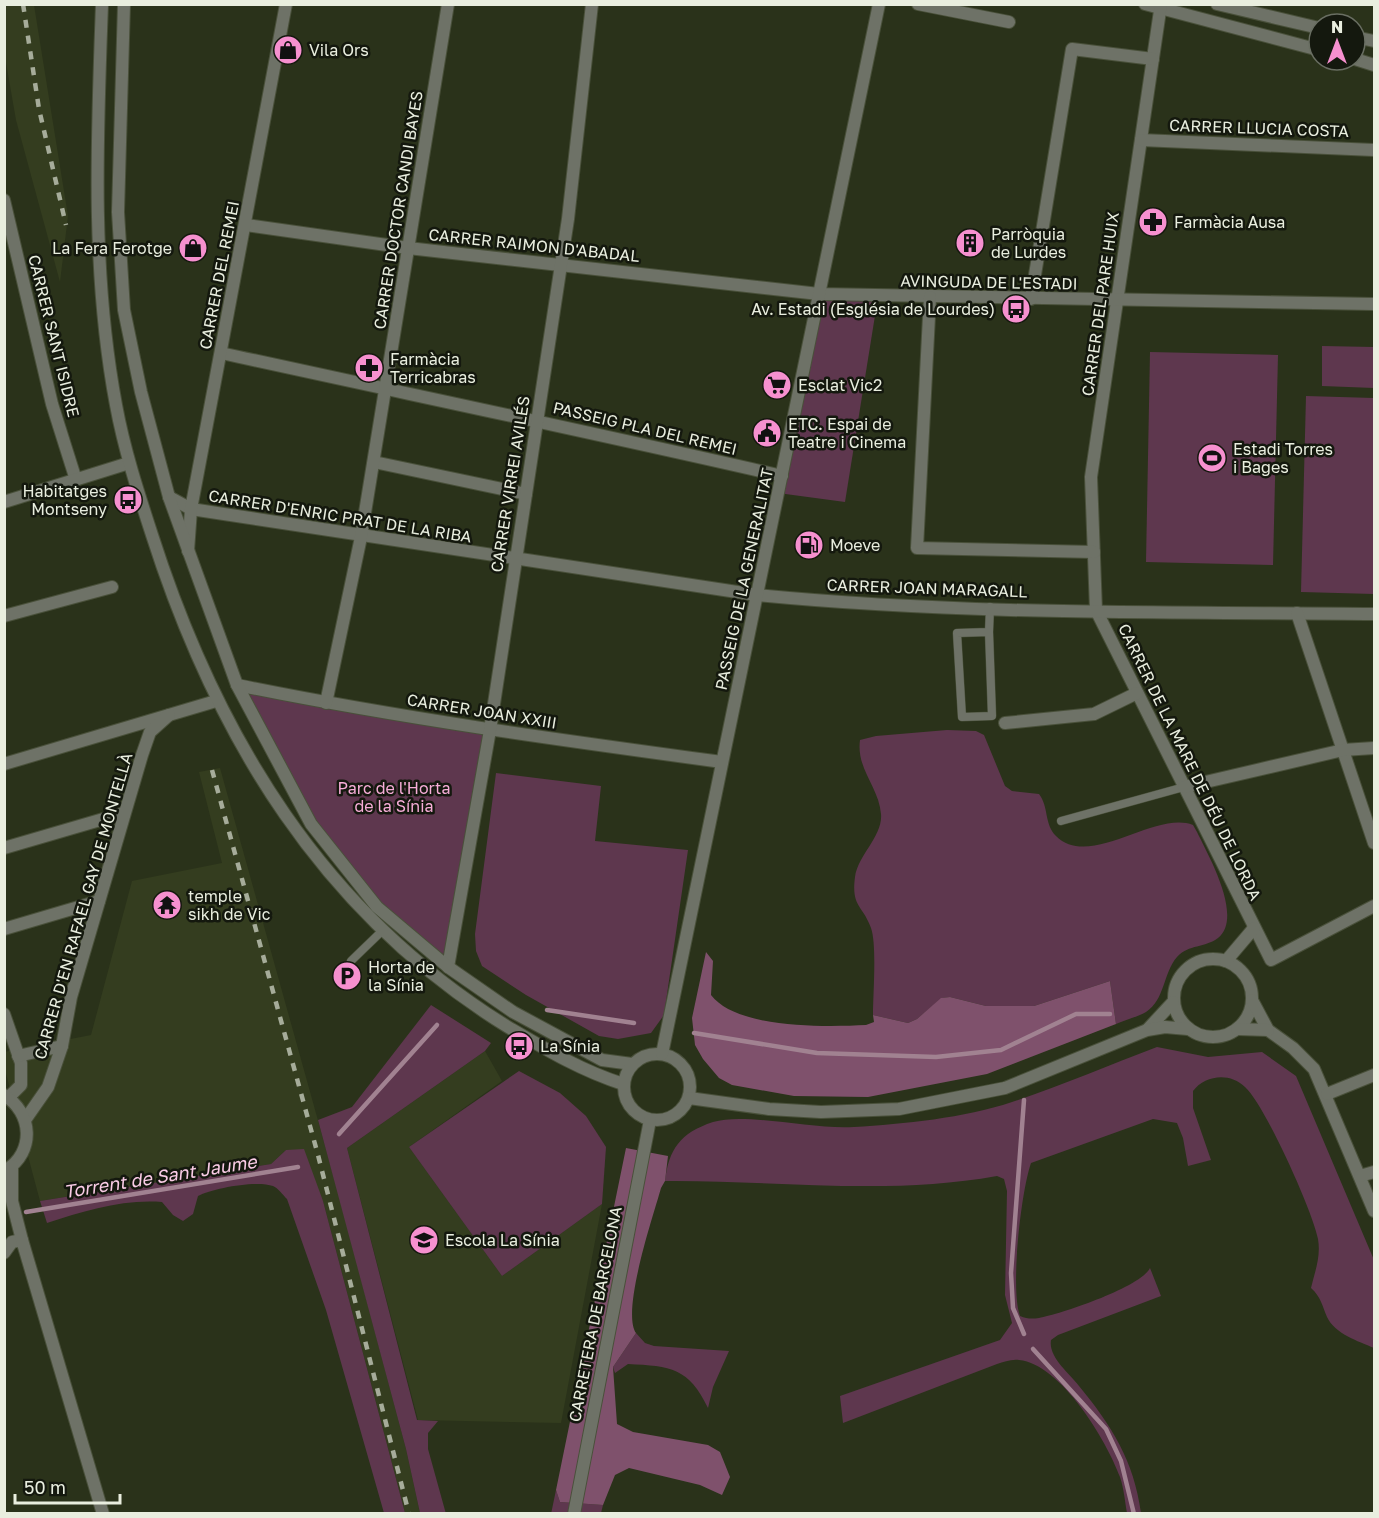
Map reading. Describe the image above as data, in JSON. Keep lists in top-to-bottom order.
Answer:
{
  "streets": {
    "street": [
      "CARRER LLUCIA COSTA",
      "CARRER DOCTOR CANDI BAYES",
      "CARRER RAIMON D'ABADAL",
      "CARRER DEL REMEI",
      "AVINGUDA DE L'ESTADI",
      "CARRER DEL PARE HUIX",
      "CARRER SANT ISIDRE",
      "PASSEIG PLA DEL REMEI",
      "CARRER VIRREI AVILÉS",
      "CARRER D'ENRIC PRAT DE LA RIBA",
      "PASSEIG DE LA GENERALITAT",
      "CARRER JOAN MARAGALL",
      "CARRER JOAN XXIII",
      "CARRER DE LA MARE DE DÉU DE LORDA",
      "CARRER D'EN RAFAEL GAY DE MONTELLÀ",
      "CARRETERA DE BARCELONA"
    ]
  },
  "crossings": [
    ["CARRER LLUCIA COSTA", "CARRER DEL PARE HUIX"],
    ["CARRER DOCTOR CANDI BAYES", "CARRER RAIMON D'ABADAL"],
    ["CARRER DOCTOR CANDI BAYES", "PASSEIG PLA DEL REMEI"],
    ["CARRER DOCTOR CANDI BAYES", "CARRER D'ENRIC PRAT DE LA RIBA"],
    ["CARRER DOCTOR CANDI BAYES", "CARRER JOAN XXIII"],
    ["CARRER RAIMON D'ABADAL", "CARRER DEL REMEI"],
    ["CARRER RAIMON D'ABADAL", "AVINGUDA DE L'ESTADI"],
    ["CARRER RAIMON D'ABADAL", "CARRER VIRREI AVILÉS"],
    ["CARRER RAIMON D'ABADAL", "PASSEIG DE LA GENERALITAT"],
    ["CARRER DEL REMEI", "PASSEIG PLA DEL REMEI"],
    ["CARRER DEL REMEI", "CARRER D'ENRIC PRAT DE LA RIBA"],
    ["AVINGUDA DE L'ESTADI", "CARRER DEL PARE HUIX"],
    ["AVINGUDA DE L'ESTADI", "PASSEIG DE LA GENERALITAT"],
    ["CARRER DEL PARE HUIX", "CARRER JOAN MARAGALL"],
    ["CARRER DEL PARE HUIX", "CARRER DE LA MARE DE DÉU DE LORDA"],
    ["PASSEIG PLA DEL REMEI", "CARRER VIRREI AVILÉS"],
    ["PASSEIG PLA DEL REMEI", "PASSEIG DE LA GENERALITAT"],
    ["CARRER VIRREI AVILÉS", "CARRER D'ENRIC PRAT DE LA RIBA"],
    ["CARRER VIRREI AVILÉS", "CARRER JOAN XXIII"],
    ["CARRER D'ENRIC PRAT DE LA RIBA", "PASSEIG DE LA GENERALITAT"],
    ["CARRER D'ENRIC PRAT DE LA RIBA", "CARRER JOAN MARAGALL"],
    ["PASSEIG DE LA GENERALITAT", "CARRER JOAN MARAGALL"],
    ["PASSEIG DE LA GENERALITAT", "CARRER JOAN XXIII"],
    ["PASSEIG DE LA GENERALITAT", "CARRETERA DE BARCELONA"],
    ["CARRER JOAN MARAGALL", "CARRER DE LA MARE DE DÉU DE LORDA"]
  ],
  "water": ["Torrent de Sant Jaume"],
  "parks": ["Parc de l'Horta de la Sínia"],
  "places": {
    "shop": ["Vila Ors", "La Fera Ferotge"],
    "pharmacy": ["Farmàcia Ausa", "Farmàcia Terricabras"],
    "building": ["Parròquia de Lurdes"],
    "bus stop": ["Av. Estadi (Església de Lourdes)", "Habitatges Montseny", "La Sínia"],
    "supermarket": ["Esclat Vic2"],
    "public building": ["ETC. Espai de Teatre i Cinema"],
    "sports": ["Estadi Torres i Bages"],
    "fuel station": ["Moeve"],
    "temple": ["temple sikh de Vic"],
    "parking": ["Horta de la Sínia"],
    "school or university": ["Escola La Sínia"]
  },
  "scale_bar": "50 m",
  "north": "top"
}
